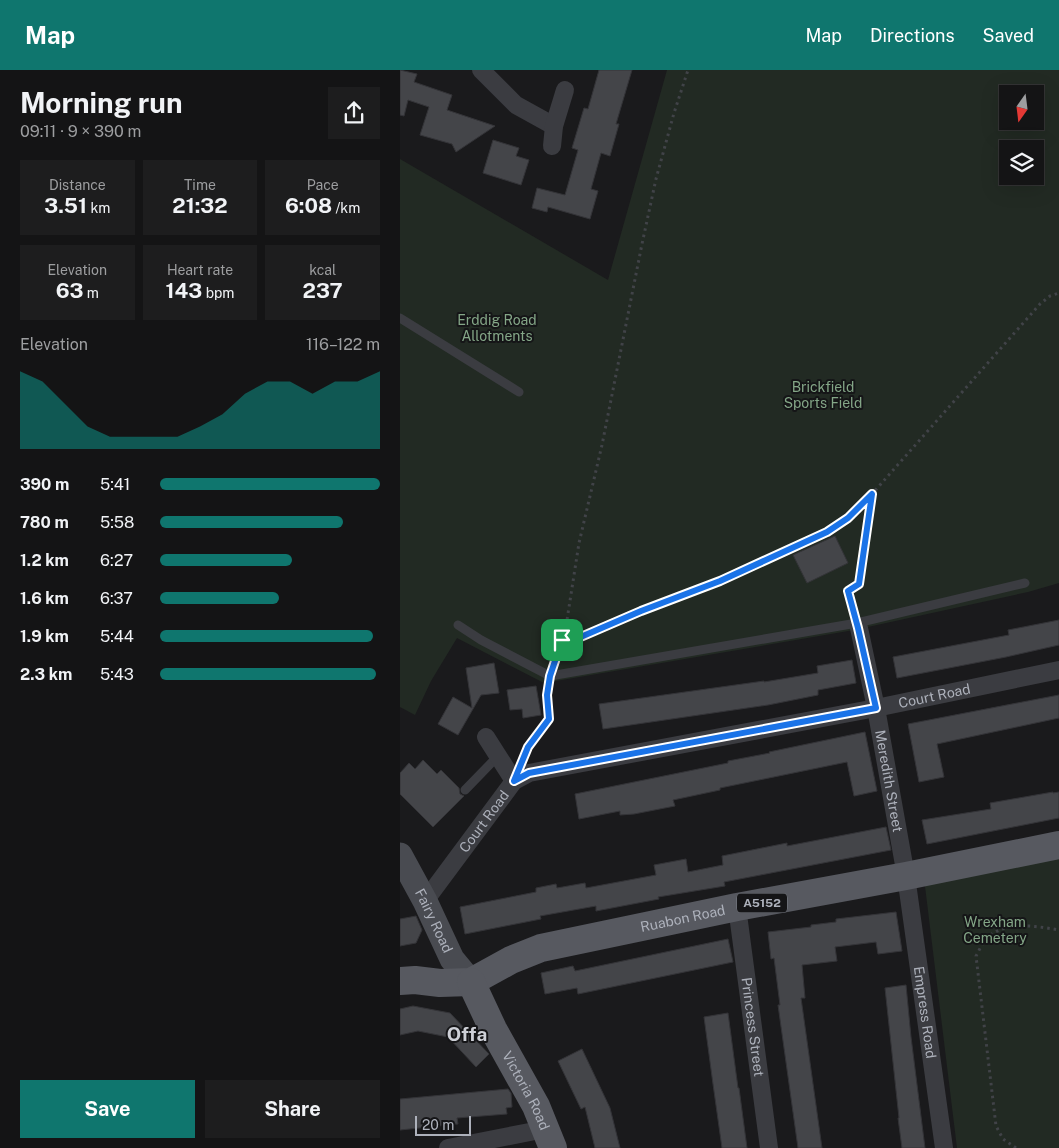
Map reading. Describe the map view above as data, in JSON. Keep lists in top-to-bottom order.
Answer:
{
  "streets": {
    "main road": [
      "A5152",
      "Ruabon Road",
      "Fairy Road",
      "Victoria Road"
    ],
    "street": [
      "Court Road",
      "Meredith Street",
      "Empress Road",
      "Princess Street"
    ]
  },
  "crossings": [
    ["Court Road", "Meredith Street"],
    ["Court Road", "Fairy Road"],
    ["Meredith Street", "Ruabon Road"],
    ["Meredith Street", "Empress Road"],
    ["Ruabon Road", "Fairy Road"],
    ["Ruabon Road", "Empress Road"],
    ["Ruabon Road", "Princess Street"],
    ["Ruabon Road", "Victoria Road"],
    ["Fairy Road", "Victoria Road"]
  ],
  "districts": ["Offa"],
  "parks": ["Erddig Road Allotments", "Brickfield Sports Field", "Wrexham Cemetery"],
  "scale_bar": "20 m",
  "north": "bottom",
  "page": {
    "header": "Map",
    "nav": ["Map", "Directions", "Saved"],
    "heading": ["Morning run", "09:11 · 9 × 390 m"],
    "stats": [
      ["Distance", "3.51 km"],
      ["Time", "21:32"],
      ["Pace", "6:08 /km"],
      ["Elevation", "63 m"],
      ["Heart rate", "143 bpm"],
      ["kcal", "237"]
    ],
    "chart": ["Elevation", "116–122 m"],
    "list": [
      {
        "name": "390 m",
        "note": "5:41"
      },
      {
        "name": "780 m",
        "note": "5:58"
      },
      {
        "name": "1.2 km",
        "note": "6:27"
      },
      {
        "name": "1.6 km",
        "note": "6:37"
      },
      {
        "name": "1.9 km",
        "note": "5:44"
      },
      {
        "name": "2.3 km",
        "note": "5:43"
      }
    ],
    "buttons": ["Save", "Share"],
    "scale": "20 m"
  }
}
